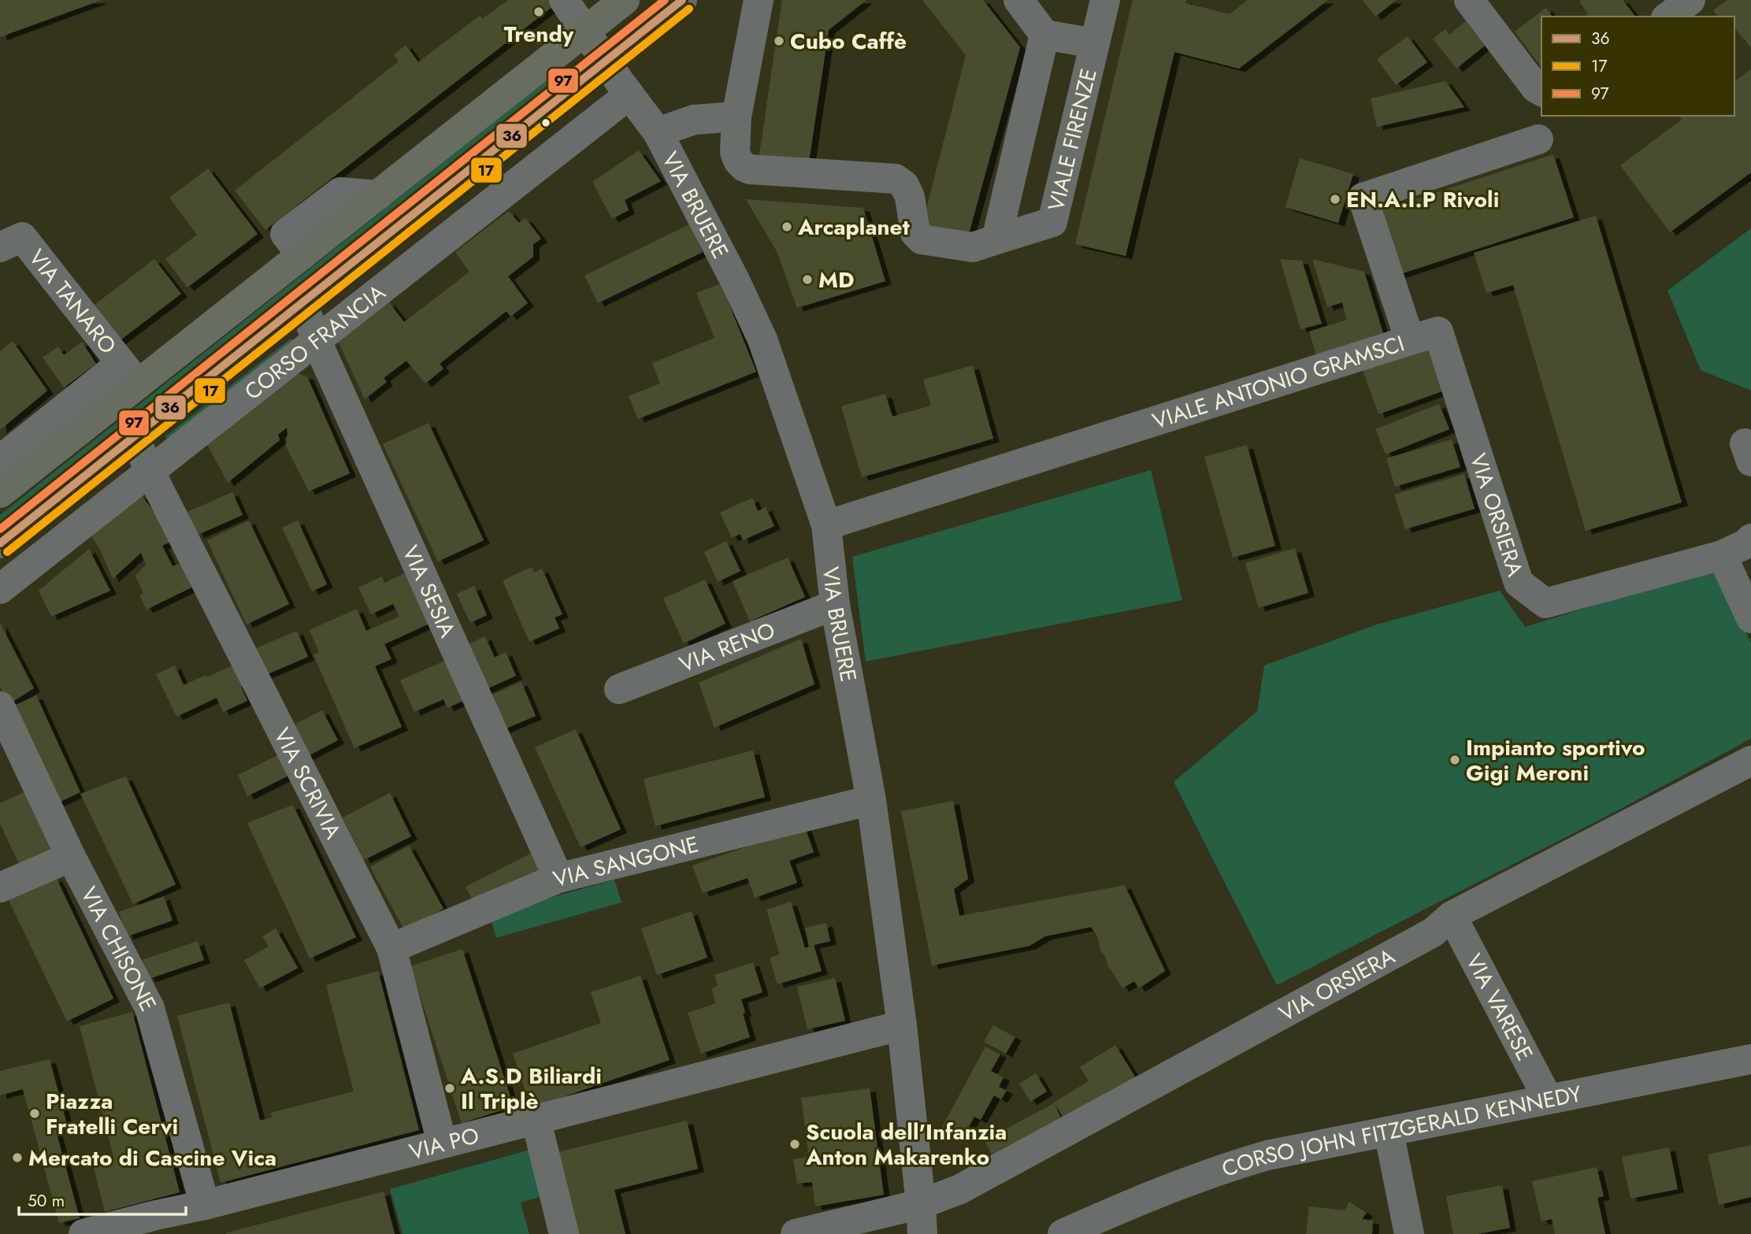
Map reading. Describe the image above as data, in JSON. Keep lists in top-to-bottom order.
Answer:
{
  "streets": {
    "main road": ["CORSO FRANCIA"],
    "street": [
      "VIALE FIRENZE",
      "VIA BRUERE",
      "VIA TANARO",
      "VIALE ANTONIO GRAMSCI",
      "VIA ORSIERA",
      "VIA SESIA",
      "VIA RENO",
      "VIA SCRIVIA",
      "VIA SANGONE",
      "VIA CHISONE",
      "VIA VARESE",
      "CORSO JOHN FITZGERALD KENNEDY",
      "VIA PO"
    ]
  },
  "crossings": [
    ["VIA BRUERE", "CORSO FRANCIA"],
    ["VIA BRUERE", "VIALE ANTONIO GRAMSCI"],
    ["VIA BRUERE", "VIA ORSIERA"],
    ["VIA BRUERE", "VIA RENO"],
    ["VIA BRUERE", "VIA SANGONE"],
    ["VIA BRUERE", "VIA PO"],
    ["CORSO FRANCIA", "VIA SESIA"],
    ["CORSO FRANCIA", "VIA SCRIVIA"],
    ["VIALE ANTONIO GRAMSCI", "VIA ORSIERA"],
    ["VIA ORSIERA", "VIA VARESE"],
    ["VIA SESIA", "VIA SANGONE"],
    ["VIA SCRIVIA", "VIA SANGONE"],
    ["VIA SCRIVIA", "VIA PO"],
    ["VIA CHISONE", "VIA PO"],
    ["VIA VARESE", "CORSO JOHN FITZGERALD KENNEDY"]
  ],
  "places": [
    "Trendy",
    "Cubo Caffè",
    "EN.A.I.P Rivoli",
    "Arcaplanet",
    "MD",
    "Impianto sportivo Gigi Meroni",
    "A.S.D Biliardi Il Triplè",
    "Piazza Fratelli Cervi",
    "Scuola dell'Infanzia Anton Makarenko",
    "Mercato di Cascine Vica"
  ],
  "lines": ["transit line 36", "transit line 97", "transit line 17"],
  "legend": ["36", "17", "97"],
  "scale_bar": "50 m"
}
